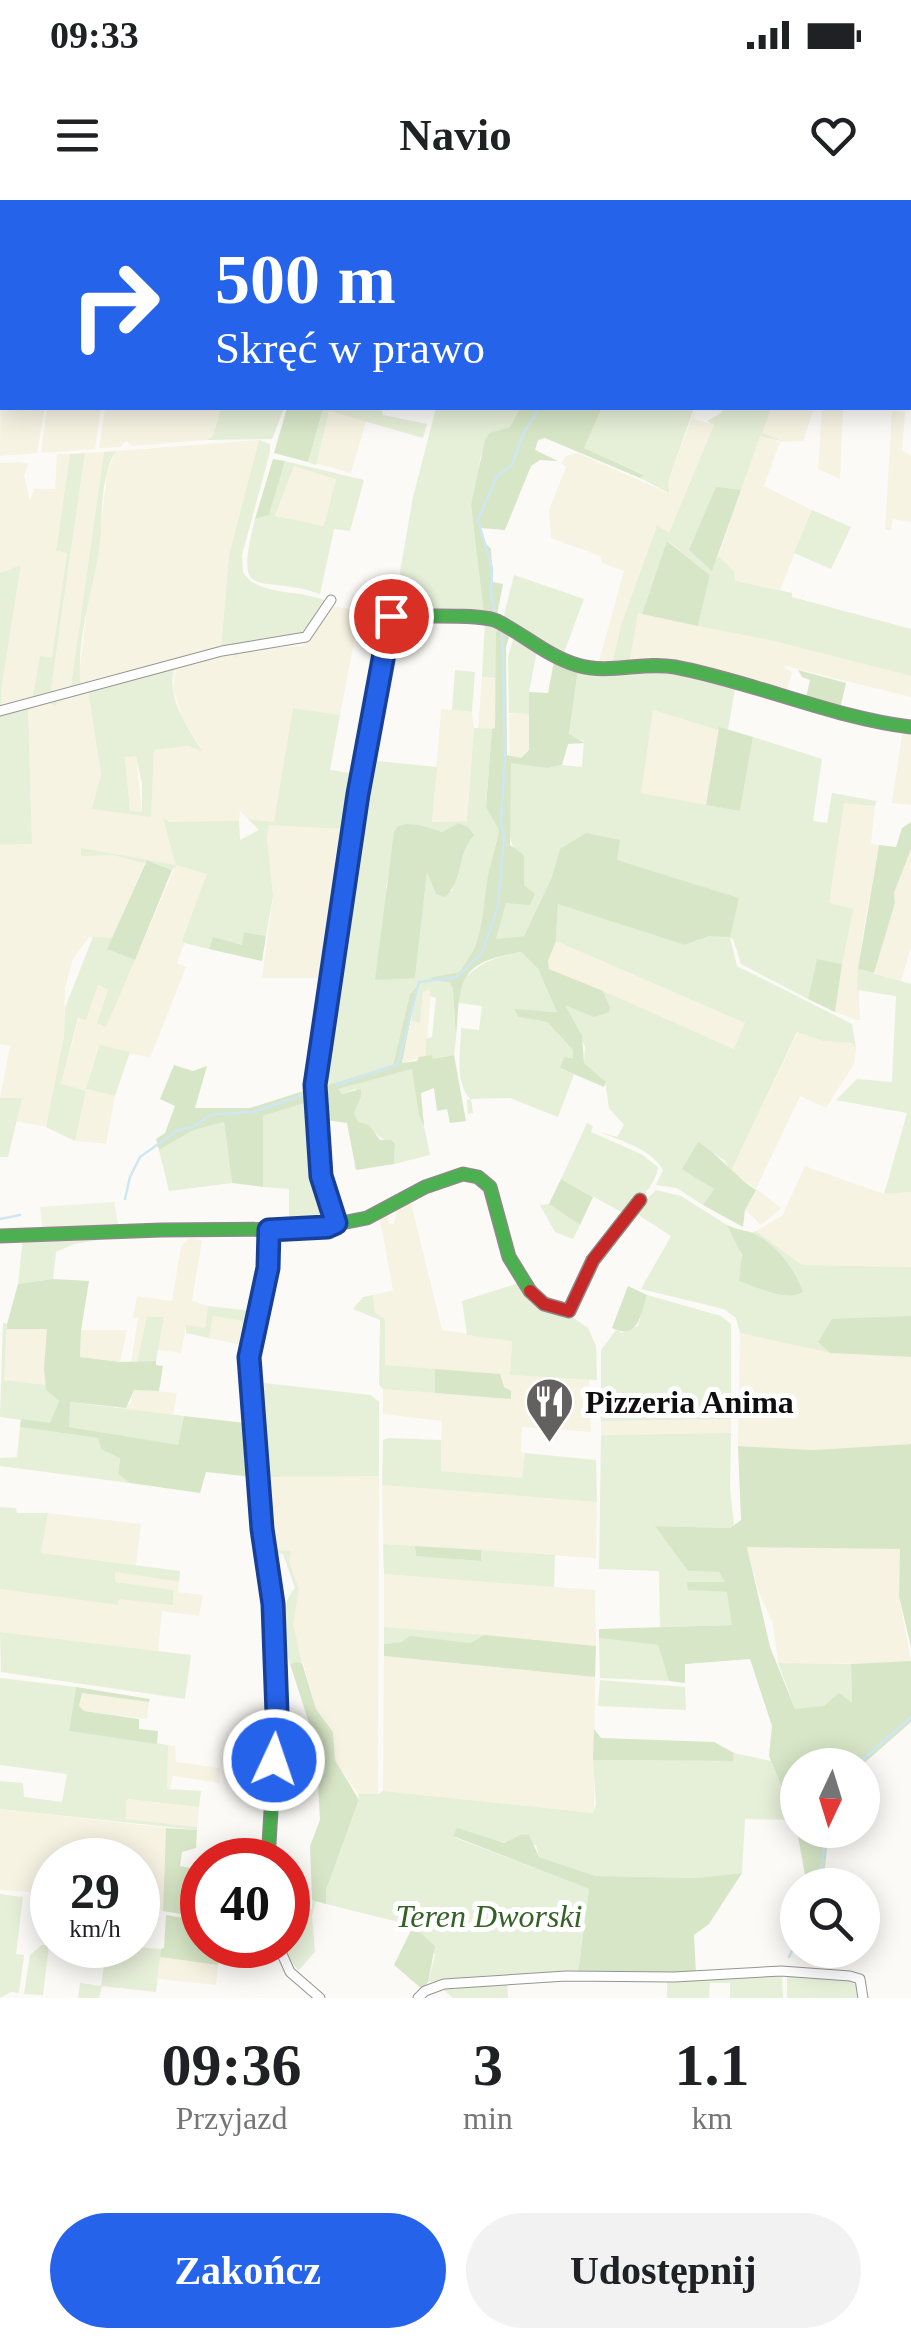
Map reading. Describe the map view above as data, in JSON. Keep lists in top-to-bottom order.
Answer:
{
  "parks": ["Teren Dworski"],
  "places": {
    "restaurant": ["Pizzeria Anima"]
  },
  "north": "bottom",
  "page": {
    "status": "09:33",
    "header": "Navio",
    "turn": ["500 m", "Skręć w prawo"],
    "speed": "29 km/h",
    "limit": "40",
    "eta": [
      "09:36",
      "Przyjazd",
      "3",
      "min",
      "1.1",
      "km"
    ],
    "buttons": ["Zakończ", "Udostępnij"]
  }
}
